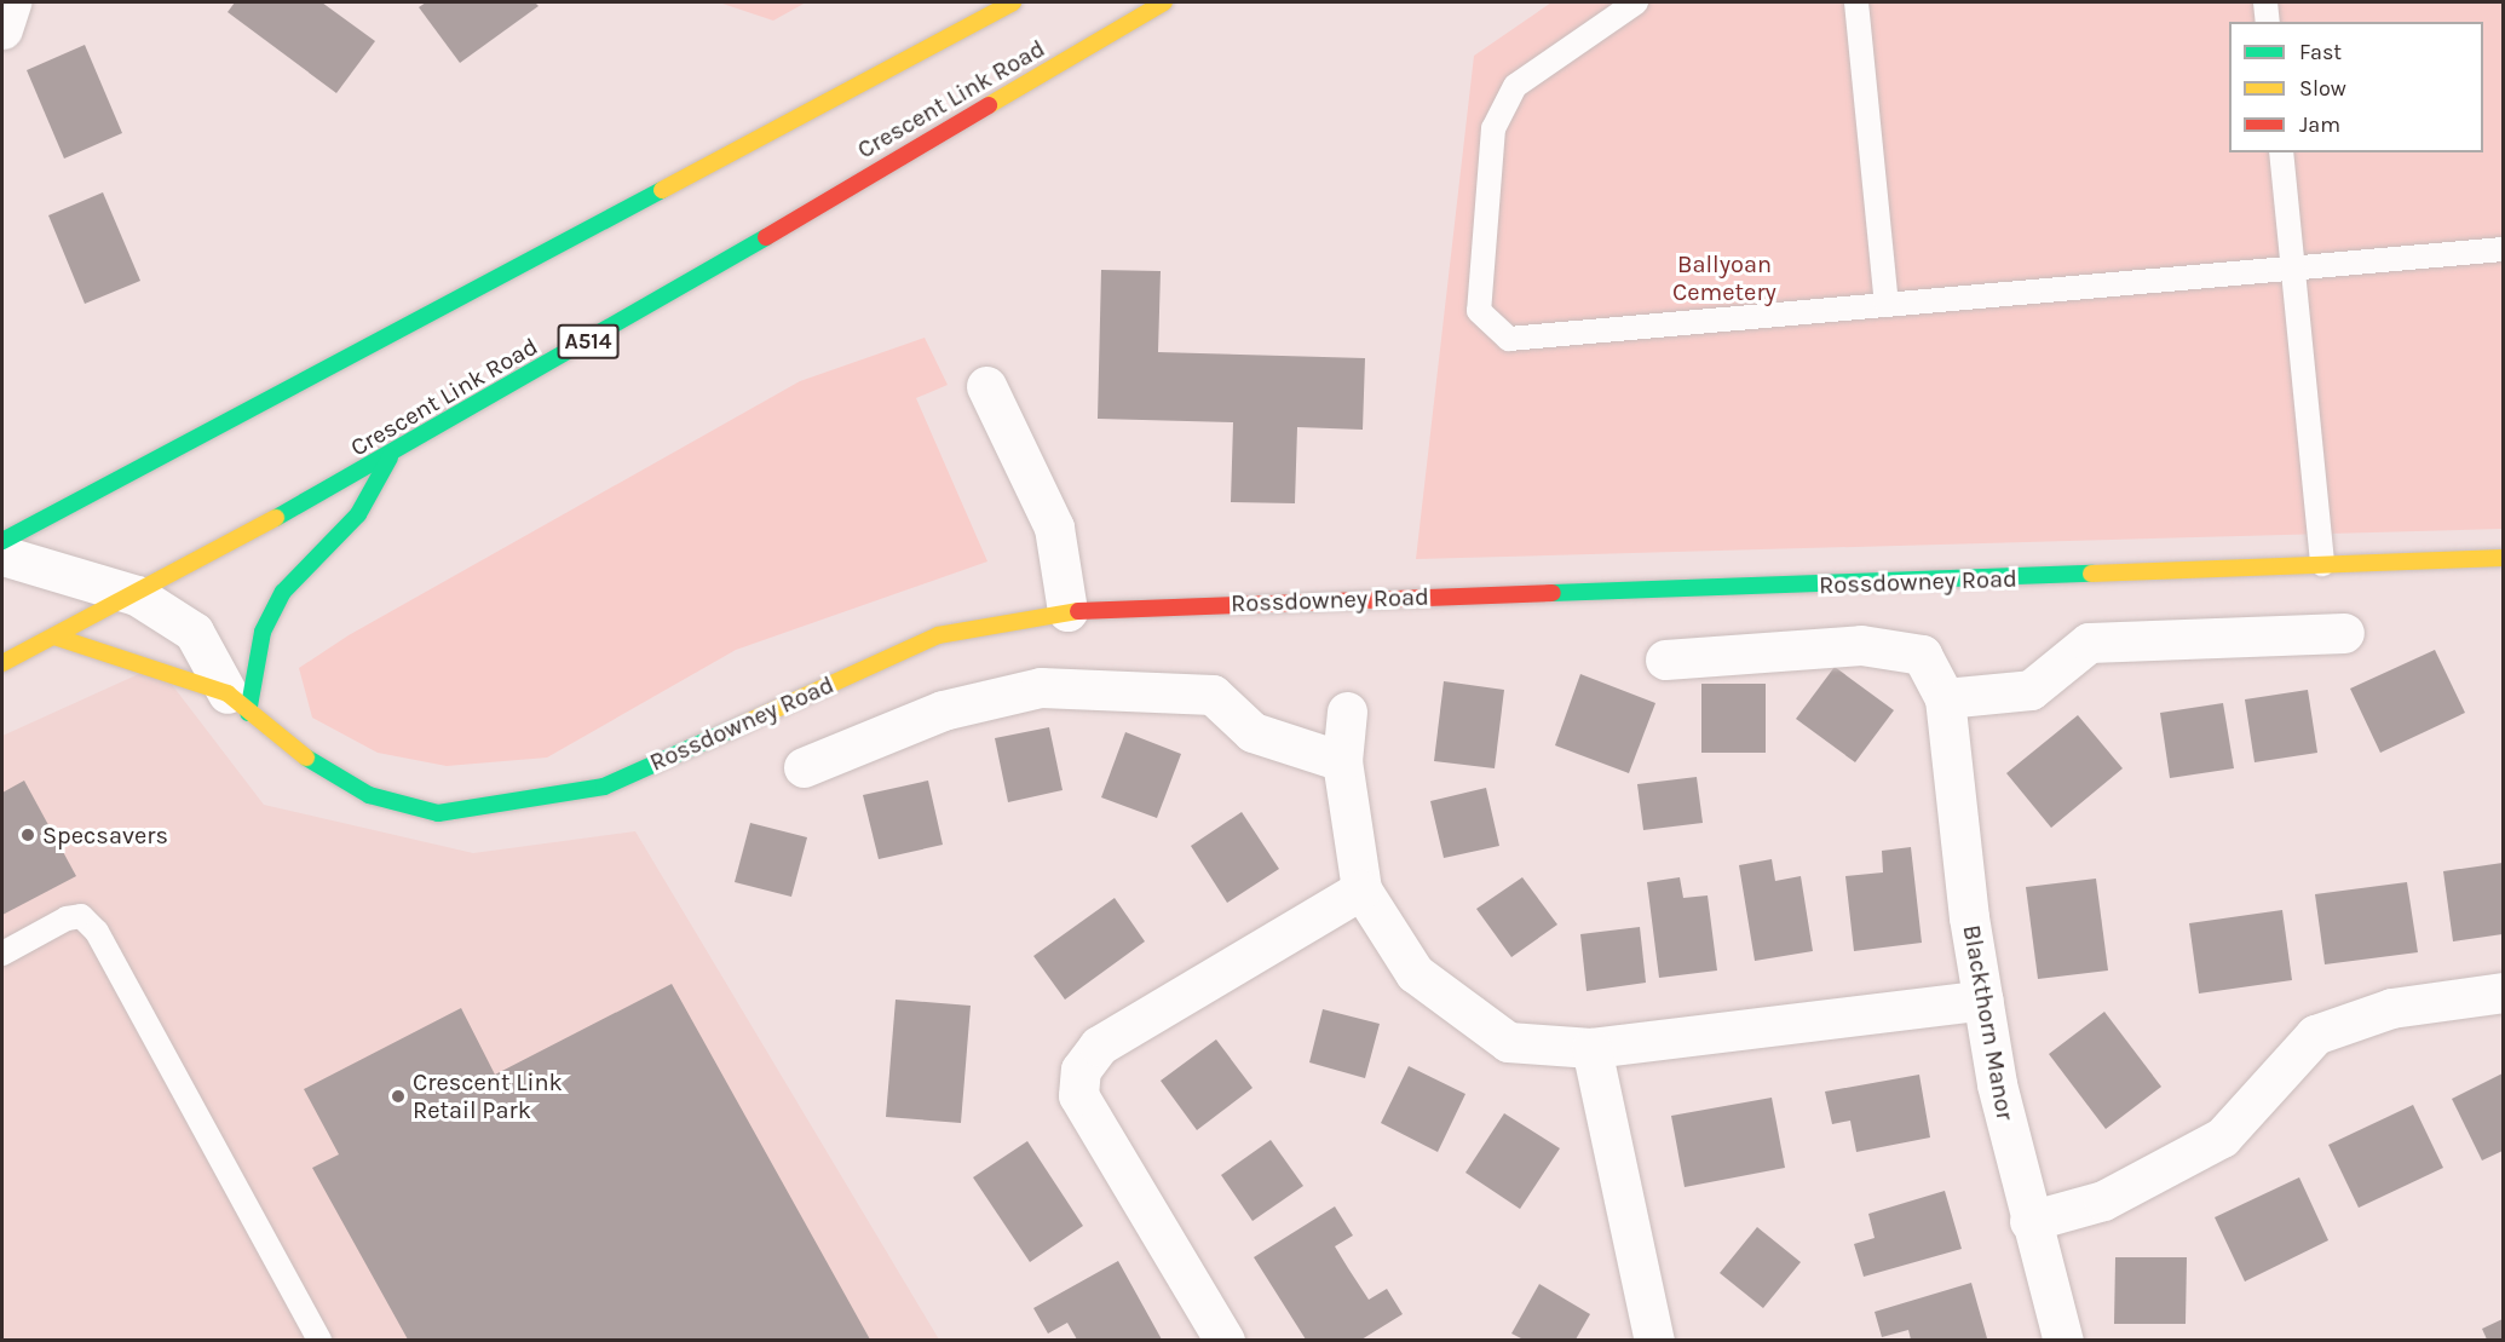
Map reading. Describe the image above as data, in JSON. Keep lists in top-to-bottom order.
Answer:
{
  "streets": {
    "main road": ["Crescent Link Road", "A514", "Rossdowney Road"],
    "street": ["Blackthorn Manor"]
  },
  "crossings": [
    ["Crescent Link Road", "Rossdowney Road"]
  ],
  "parks": ["Ballyoan Cemetery"],
  "places": ["Specsavers", "Crescent Link Retail Park"],
  "legend": ["Fast", "Slow", "Jam"]
}
